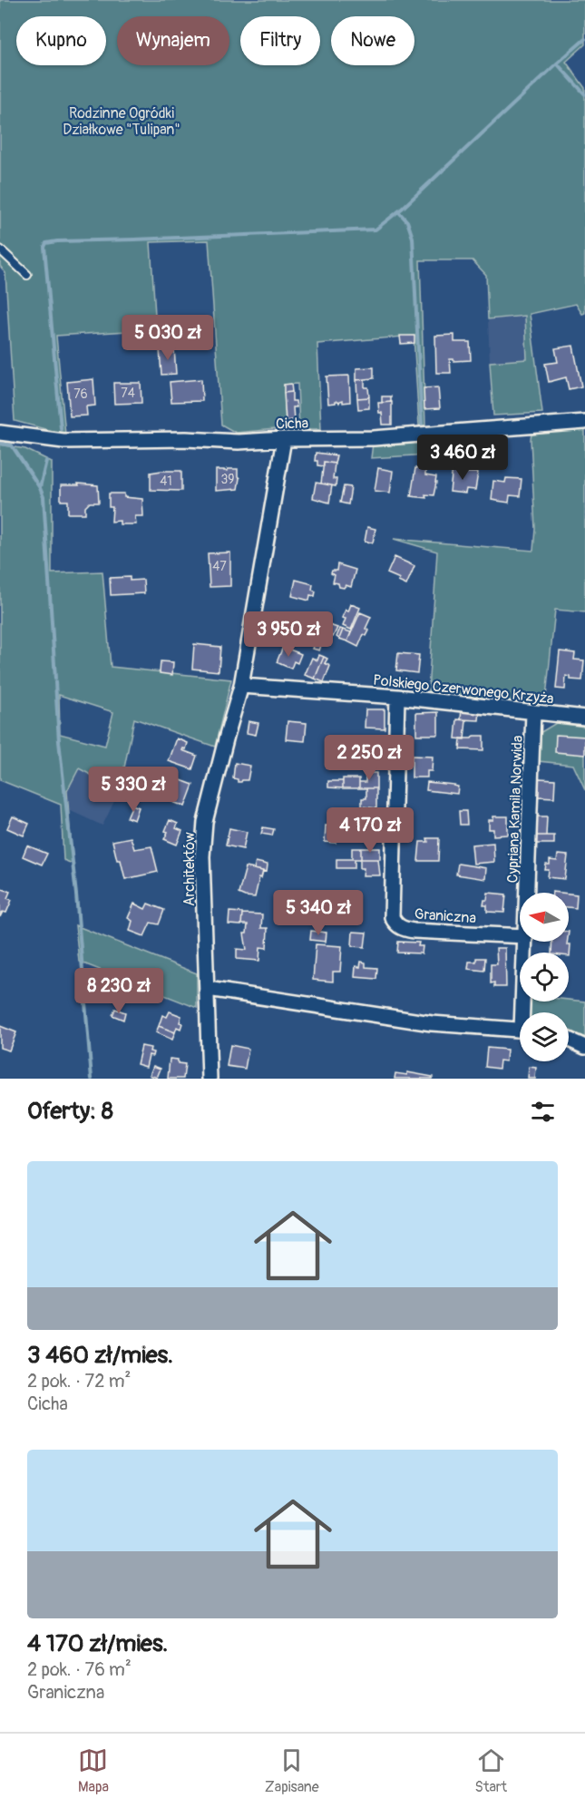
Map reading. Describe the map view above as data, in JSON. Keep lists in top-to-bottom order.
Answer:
{
  "streets": {
    "street": [
      "Cicha",
      "Polskiego Czerwonego Krzyża",
      "Cypriana Kamila Norwida",
      "Architektów",
      "Graniczna"
    ]
  },
  "crossings": [
    ["Cicha", "Architektów"],
    ["Polskiego Czerwonego Krzyża", "Cypriana Kamila Norwida"],
    ["Polskiego Czerwonego Krzyża", "Architektów"],
    ["Polskiego Czerwonego Krzyża", "Graniczna"]
  ],
  "parks": ["Rodzinne Ogródki Działkowe \"Tulipan\""],
  "house_numbers": [
    "74",
    "76",
    "39",
    "41",
    "47"
  ],
  "north": "left",
  "page": {
    "chip": [
      "Kupno",
      "Wynajem",
      "Filtry",
      "Nowe"
    ],
    "price": [
      "5 030 zł",
      "3 460 zł",
      "3 950 zł",
      "2 250 zł",
      "5 330 zł",
      "4 170 zł",
      "5 340 zł",
      "8 230 zł"
    ],
    "heading": "Oferty: 8",
    "list": [
      {
        "name": "3 460 zł/mies.",
        "note": "2 pok. · 72 m² · Cicha"
      },
      {
        "name": "4 170 zł/mies.",
        "note": "2 pok. · 76 m² · Graniczna"
      }
    ],
    "tabs": ["Mapa", "Zapisane", "Start"]
  }
}
